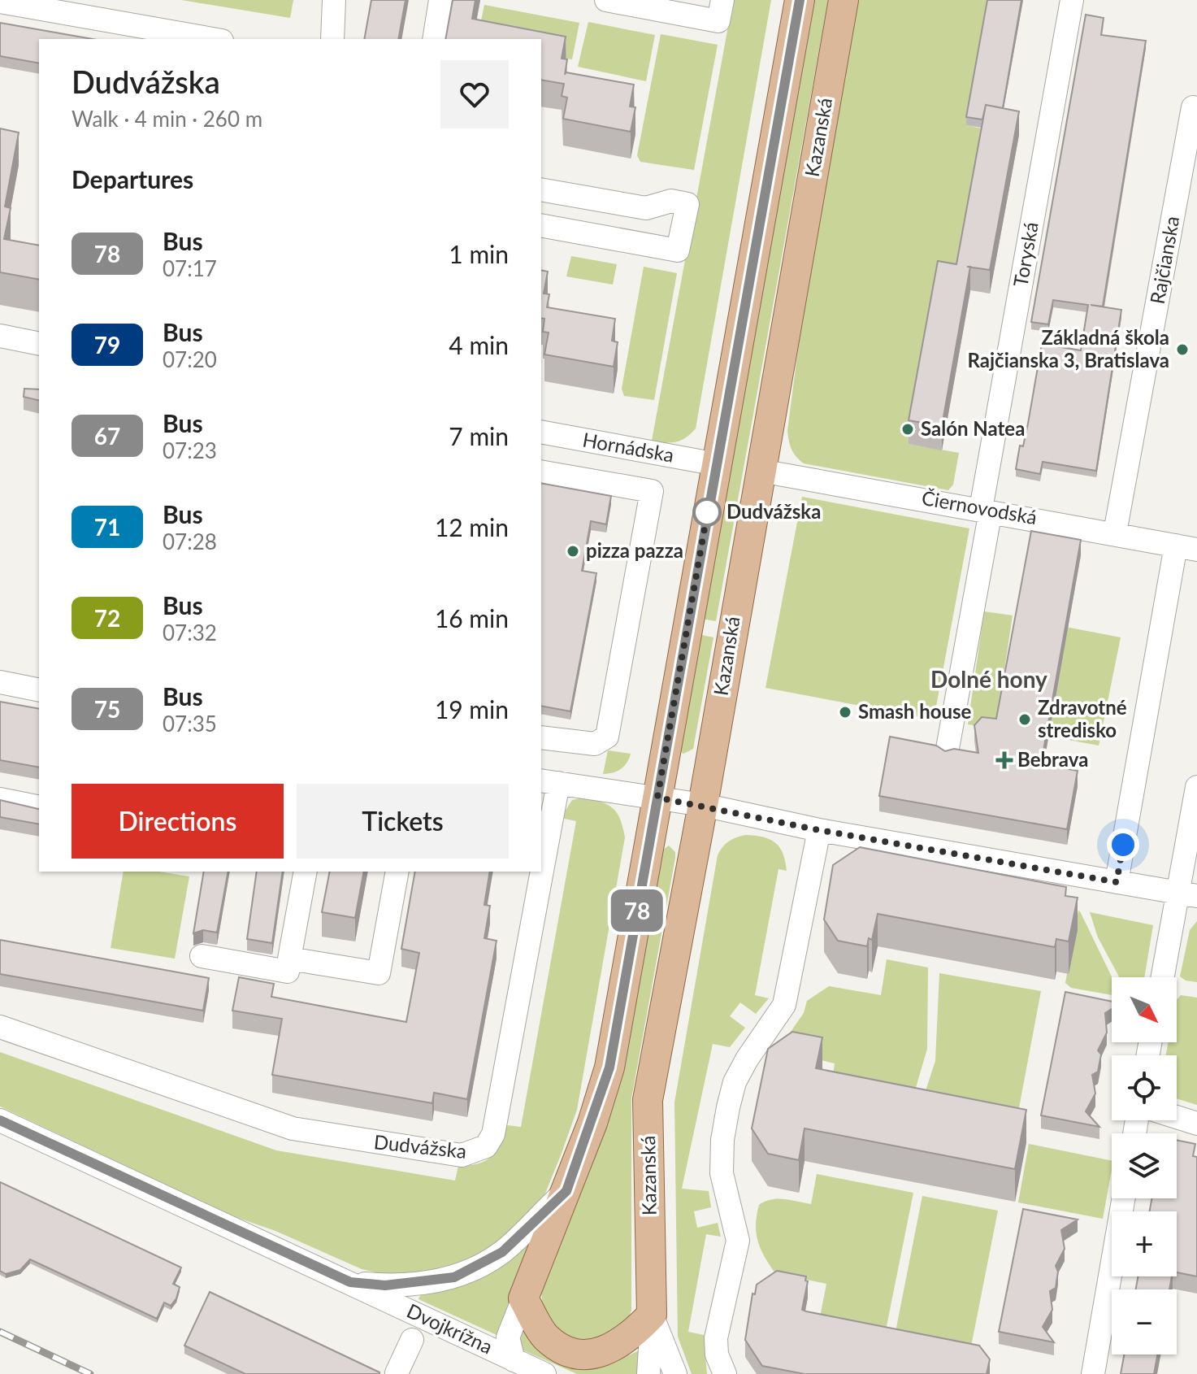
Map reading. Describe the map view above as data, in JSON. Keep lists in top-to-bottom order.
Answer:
{
  "streets": {
    "main road": ["Kazanská"],
    "street": [
      "Toryská",
      "Rajčianska",
      "Hornádska",
      "Čiernovodská",
      "Dudvážska",
      "Dvojkrížna"
    ]
  },
  "crossings": [
    ["Kazanská", "Čiernovodská"],
    ["Kazanská", "Dudvážska"],
    ["Toryská", "Čiernovodská"],
    ["Rajčianska", "Čiernovodská"]
  ],
  "districts": ["Dolné hony"],
  "places": {
    "other": [
      "Základná škola Rajčianska 3, Bratislava",
      "Salón Natea",
      "Dudvážska",
      "pizza pazza",
      "Smash house",
      "Zdravotné stredisko"
    ],
    "health": ["Bebrava"]
  },
  "lines": ["bus line 78"],
  "north": "bottom right",
  "page": {
    "on_map": "78",
    "heading": [
      ["Dudvážska", "Walk · 4 min · 260 m"],
      "Departures"
    ],
    "list": [
      {
        "mark": "78",
        "name": "Bus",
        "note": "07:17",
        "value": "1 min"
      },
      {
        "mark": "79",
        "name": "Bus",
        "note": "07:20",
        "value": "4 min"
      },
      {
        "mark": "67",
        "name": "Bus",
        "note": "07:23",
        "value": "7 min"
      },
      {
        "mark": "71",
        "name": "Bus",
        "note": "07:28",
        "value": "12 min"
      },
      {
        "mark": "72",
        "name": "Bus",
        "note": "07:32",
        "value": "16 min"
      },
      {
        "mark": "75",
        "name": "Bus",
        "note": "07:35",
        "value": "19 min"
      }
    ],
    "buttons": ["Directions", "Tickets"],
    "map_buttons": ["+", "−"]
  }
}
